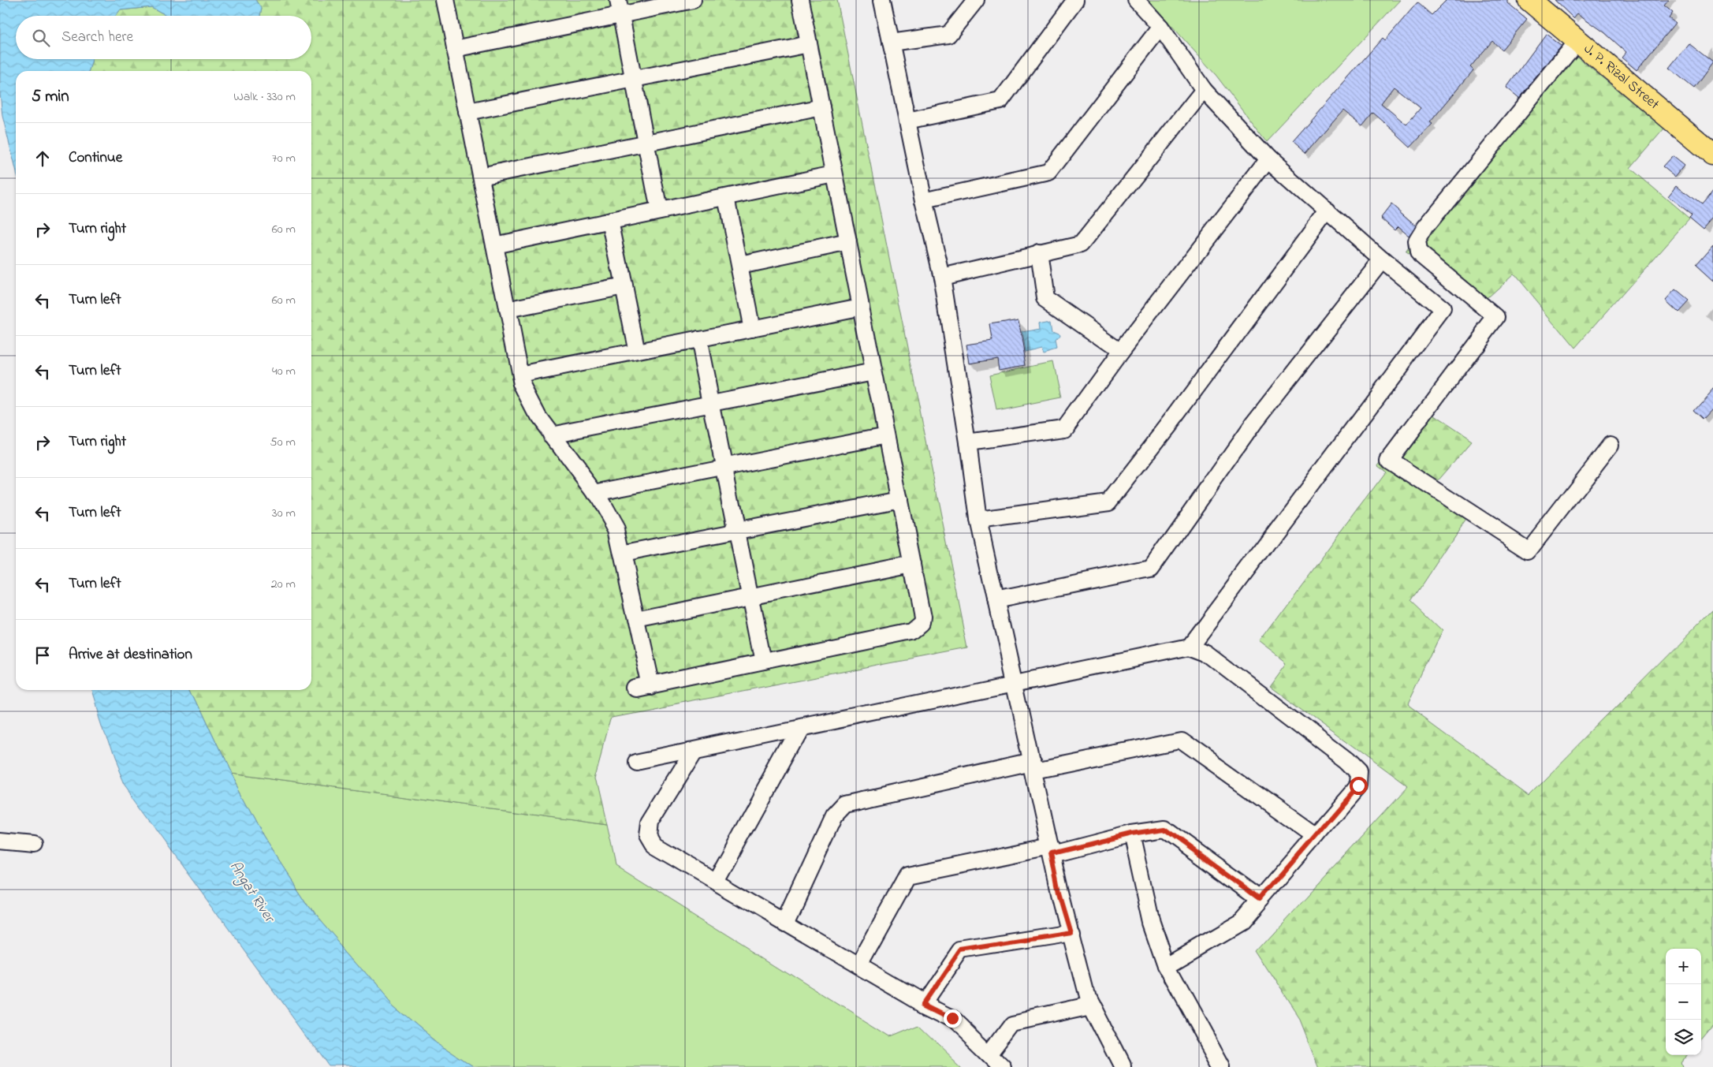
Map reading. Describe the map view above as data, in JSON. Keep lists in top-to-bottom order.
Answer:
{
  "streets": {
    "main road": ["J. P. Rizal Street"]
  },
  "water": ["Angat River"],
  "page": {
    "search": "Search here",
    "heading": ["5 min", "Walk · 330 m"],
    "list": [
      ["Continue", "70 m"],
      ["Turn right", "60 m"],
      ["Turn left", "60 m"],
      ["Turn left", "40 m"],
      ["Turn right", "50 m"],
      ["Turn left", "30 m"],
      ["Turn left", "20 m"],
      "Arrive at destination"
    ],
    "map_buttons": ["+", "−"]
  }
}
